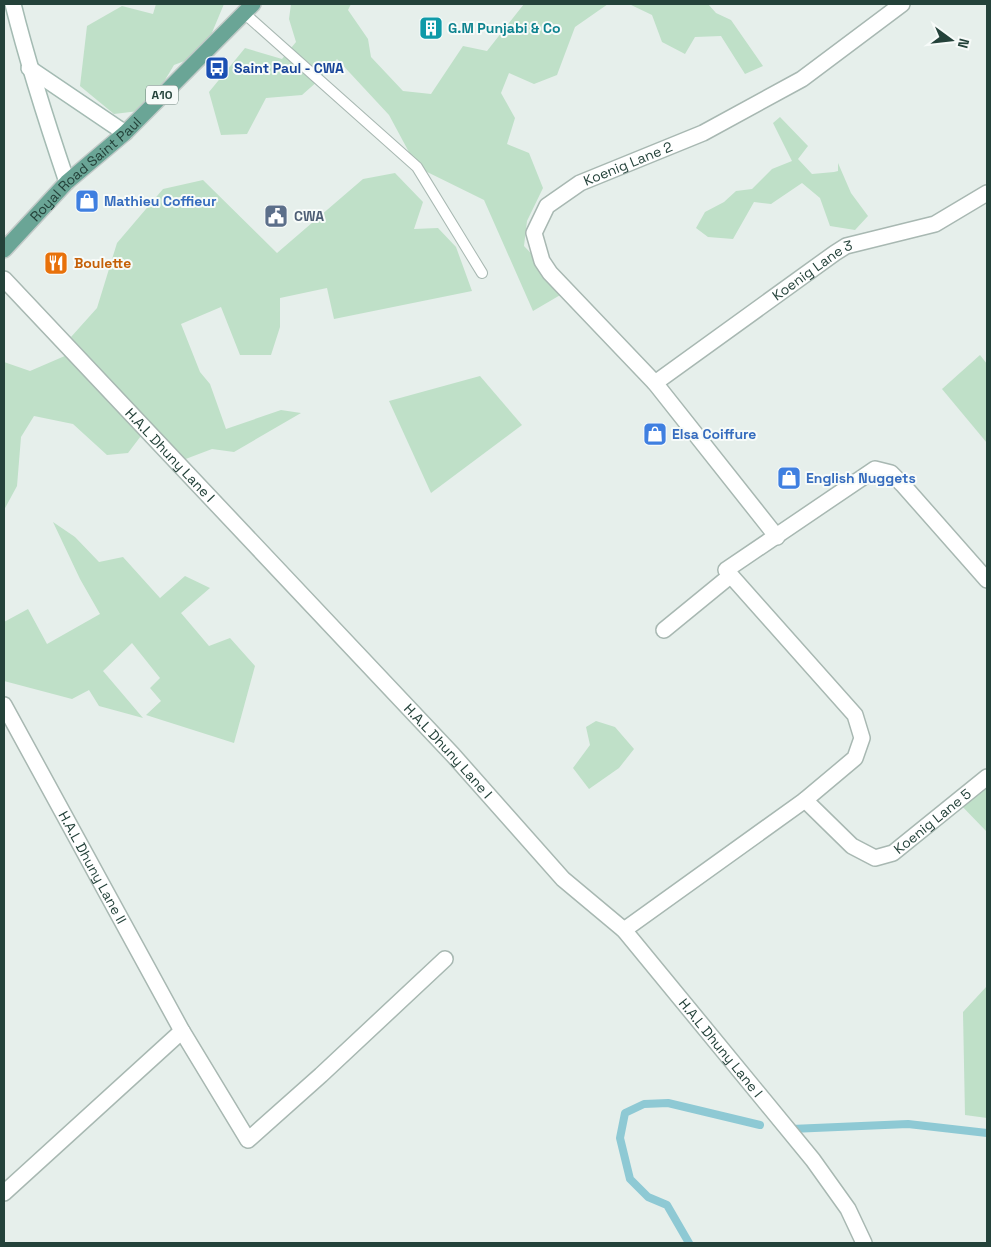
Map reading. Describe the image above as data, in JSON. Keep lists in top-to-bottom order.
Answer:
{
  "streets": {
    "main road": ["A10", "Royal Road Saint Paul"],
    "street": [
      "Koenig Lane 2",
      "Koenig Lane 3",
      "H.A.L Dhuny Lane I",
      "Koenig Lane 5",
      "H.A.L Dhuny Lane II"
    ]
  },
  "crossings": [
    ["Koenig Lane 2", "Koenig Lane 3"]
  ],
  "places": {
    "building": ["G.M Punjabi & Co"],
    "bus stop": ["Saint Paul - CWA"],
    "shop": ["Mathieu Coffieur", "Elsa Coiffure", "English Nuggets"],
    "public building": ["CWA"],
    "restaurant": ["Boulette"]
  },
  "north": "right"
}
